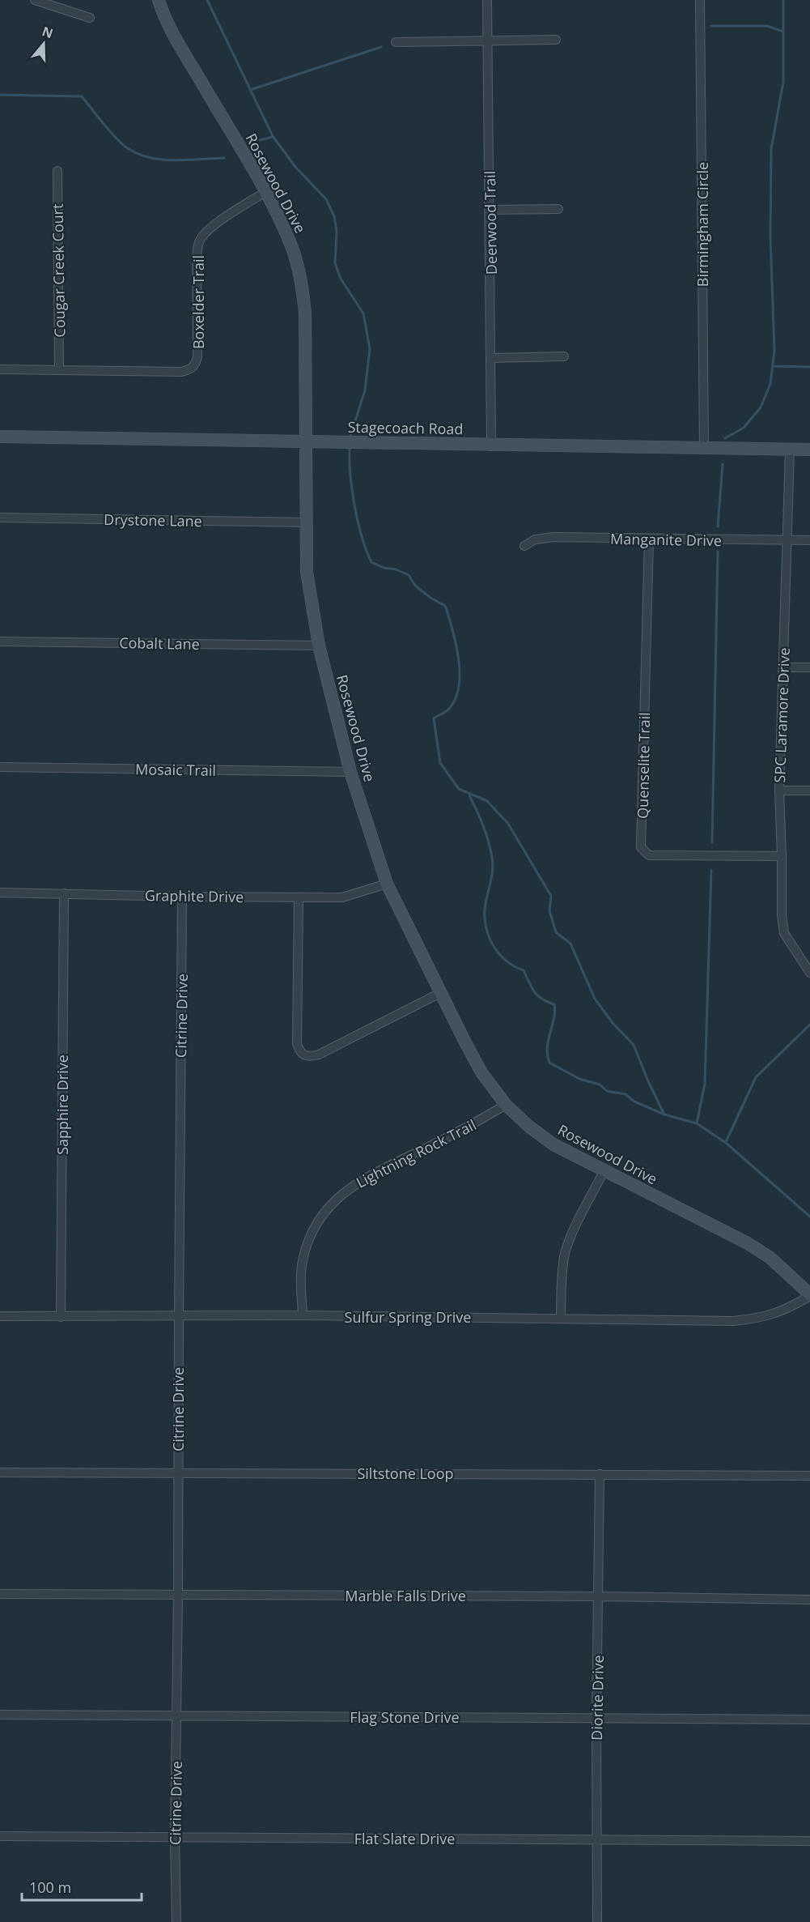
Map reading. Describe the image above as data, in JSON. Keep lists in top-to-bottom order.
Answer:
{
  "streets": {
    "street": [
      "Rosewood Drive",
      "Deerwood Trail",
      "Birmingham Circle",
      "Cougar Creek Court",
      "Boxelder Trail",
      "Stagecoach Road",
      "Drystone Lane",
      "Manganite Drive",
      "Cobalt Lane",
      "SPC Laramore Drive",
      "Quenselite Trail",
      "Mosaic Trail",
      "Graphite Drive",
      "Citrine Drive",
      "Sapphire Drive",
      "Lightning Rock Trail",
      "Sulfur Spring Drive",
      "Siltstone Loop",
      "Marble Falls Drive",
      "Diorite Drive",
      "Flag Stone Drive",
      "Flat Slate Drive"
    ]
  },
  "crossings": [
    ["Rosewood Drive", "Boxelder Trail"],
    ["Rosewood Drive", "Stagecoach Road"],
    ["Rosewood Drive", "Drystone Lane"],
    ["Rosewood Drive", "Cobalt Lane"],
    ["Rosewood Drive", "Mosaic Trail"],
    ["Rosewood Drive", "Graphite Drive"],
    ["Rosewood Drive", "Lightning Rock Trail"],
    ["Rosewood Drive", "Sulfur Spring Drive"],
    ["Deerwood Trail", "Stagecoach Road"],
    ["Birmingham Circle", "Stagecoach Road"],
    ["Cougar Creek Court", "Boxelder Trail"],
    ["Stagecoach Road", "SPC Laramore Drive"],
    ["Manganite Drive", "SPC Laramore Drive"],
    ["Manganite Drive", "Quenselite Trail"],
    ["SPC Laramore Drive", "Quenselite Trail"],
    ["Graphite Drive", "Citrine Drive"],
    ["Graphite Drive", "Sapphire Drive"],
    ["Citrine Drive", "Sulfur Spring Drive"],
    ["Citrine Drive", "Siltstone Loop"],
    ["Citrine Drive", "Marble Falls Drive"],
    ["Citrine Drive", "Flag Stone Drive"],
    ["Citrine Drive", "Flat Slate Drive"],
    ["Sapphire Drive", "Sulfur Spring Drive"],
    ["Lightning Rock Trail", "Sulfur Spring Drive"],
    ["Siltstone Loop", "Diorite Drive"],
    ["Marble Falls Drive", "Diorite Drive"],
    ["Diorite Drive", "Flag Stone Drive"],
    ["Diorite Drive", "Flat Slate Drive"]
  ],
  "scale_bar": "100 m",
  "north": "top"
}
